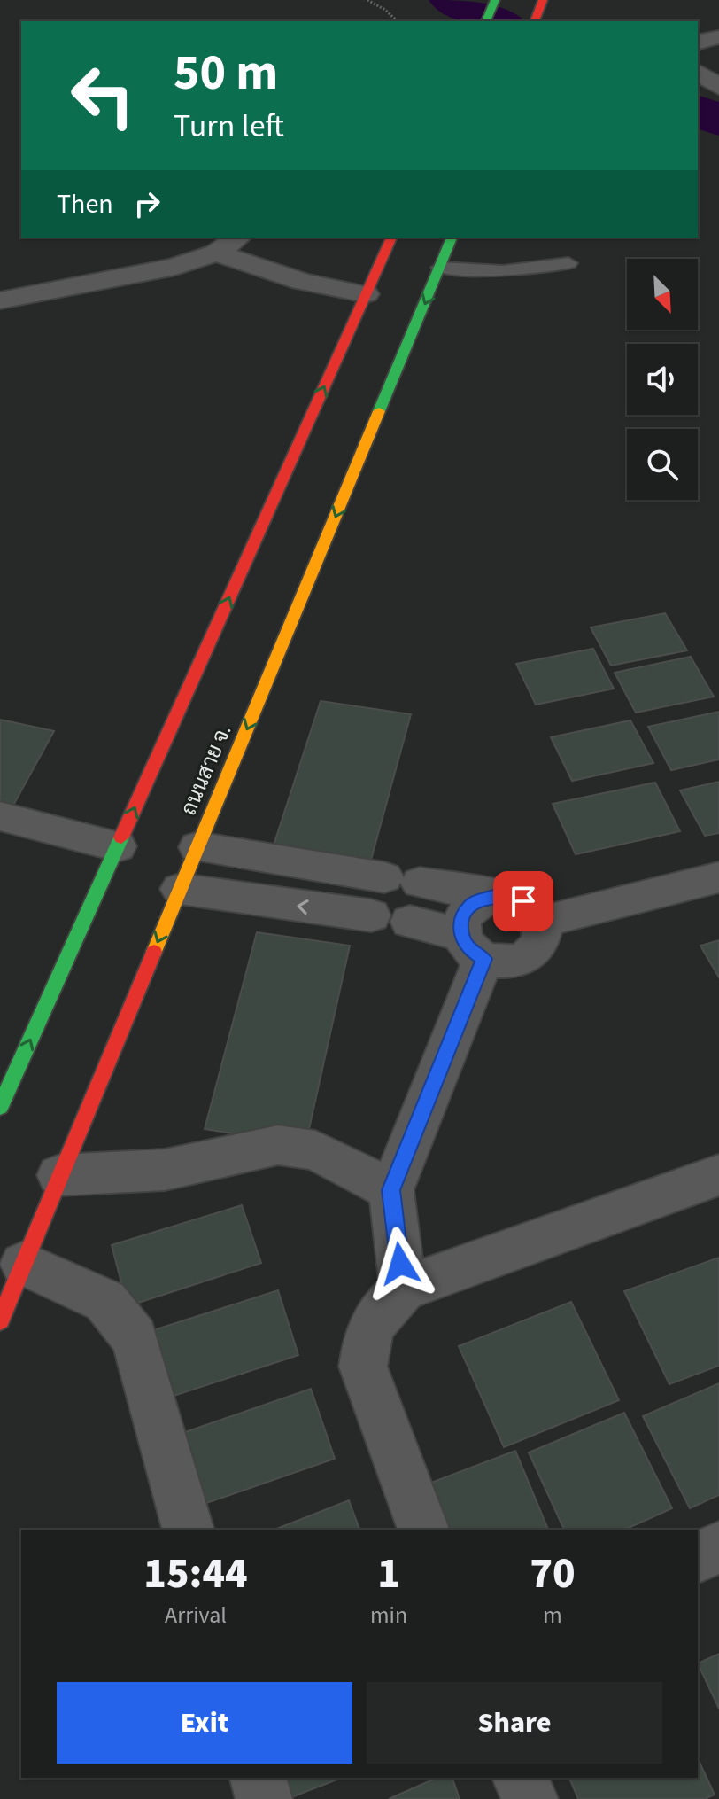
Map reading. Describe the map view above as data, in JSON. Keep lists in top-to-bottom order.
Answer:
{
  "streets": {
    "main road": ["ถนนสาย จ."]
  },
  "north": "bottom right",
  "page": {
    "turn": ["50 m", "Turn left"],
    "then": "Then",
    "eta": [
      "15:44",
      "Arrival",
      "1",
      "min",
      "70",
      "m"
    ],
    "buttons": ["Exit", "Share"]
  }
}
